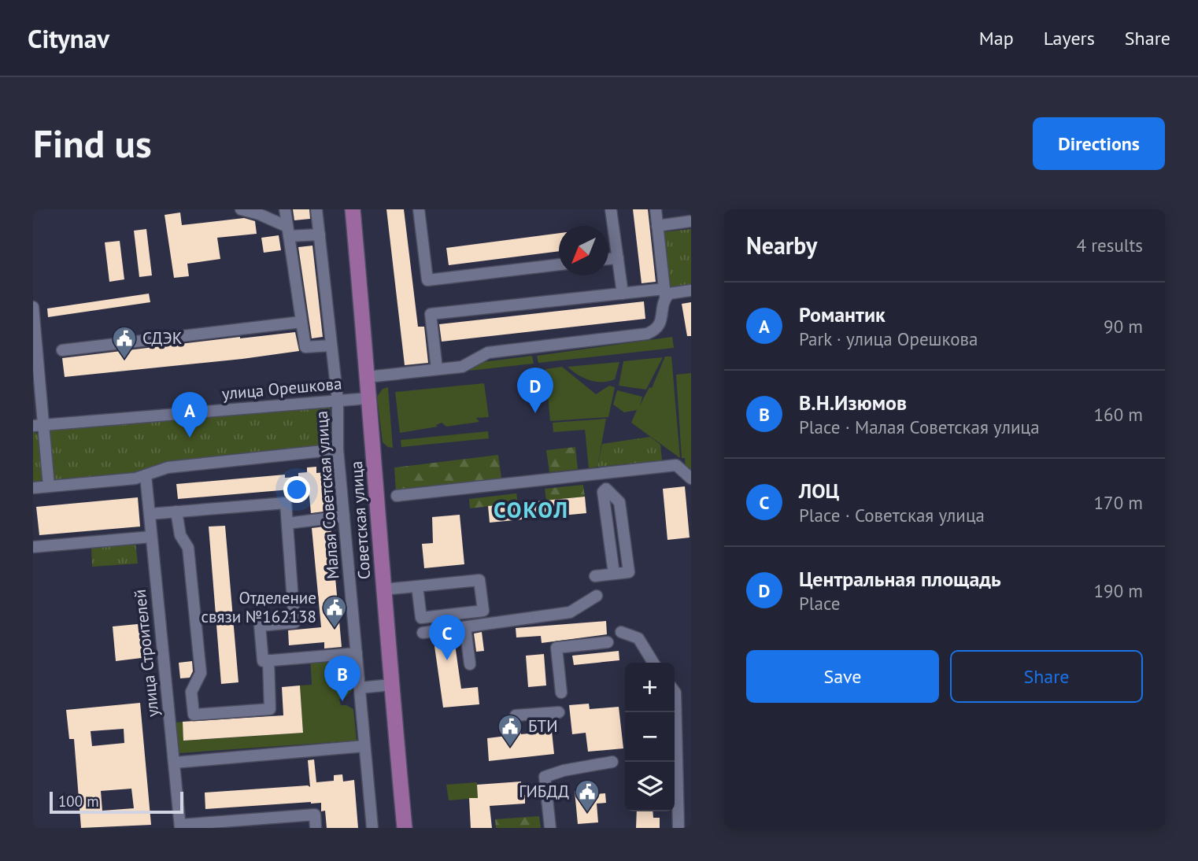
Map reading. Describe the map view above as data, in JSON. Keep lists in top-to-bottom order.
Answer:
{
  "streets": {
    "main road": ["Советская улица"],
    "street": ["улица Орешкова", "Малая Советская улица", "улица Строителей"]
  },
  "crossings": [
    ["улица Орешкова", "Малая Советская улица"],
    ["улица Орешкова", "Советская улица"]
  ],
  "districts": ["СОКОЛ"],
  "places": {
    "public building": [
      "СДЭК",
      "Отделение связи №162138",
      "БТИ",
      "ГИБДД"
    ]
  },
  "scale_bar": "100 m",
  "north": "bottom left",
  "page": {
    "header": "Citynav",
    "nav": ["Map", "Layers", "Share"],
    "buttons": [
      "Directions",
      ["Save", "Share"]
    ],
    "title": "Find us",
    "heading": ["Nearby", "4 results"],
    "list": [
      {
        "mark": "A",
        "name": "Романтик",
        "note": "Park · улица Орешкова",
        "value": "90 m"
      },
      {
        "mark": "B",
        "name": "В.Н.Изюмов",
        "note": "Place · Малая Советская улица",
        "value": "160 m"
      },
      {
        "mark": "C",
        "name": "ЛОЦ",
        "note": "Place · Советская улица",
        "value": "170 m"
      },
      {
        "mark": "D",
        "name": "Центральная площадь",
        "note": "Place",
        "value": "190 m"
      }
    ],
    "pins": [
      "D",
      "A",
      "C",
      "B"
    ],
    "map_buttons": ["+", "−"],
    "scale": "100 m"
  }
}
